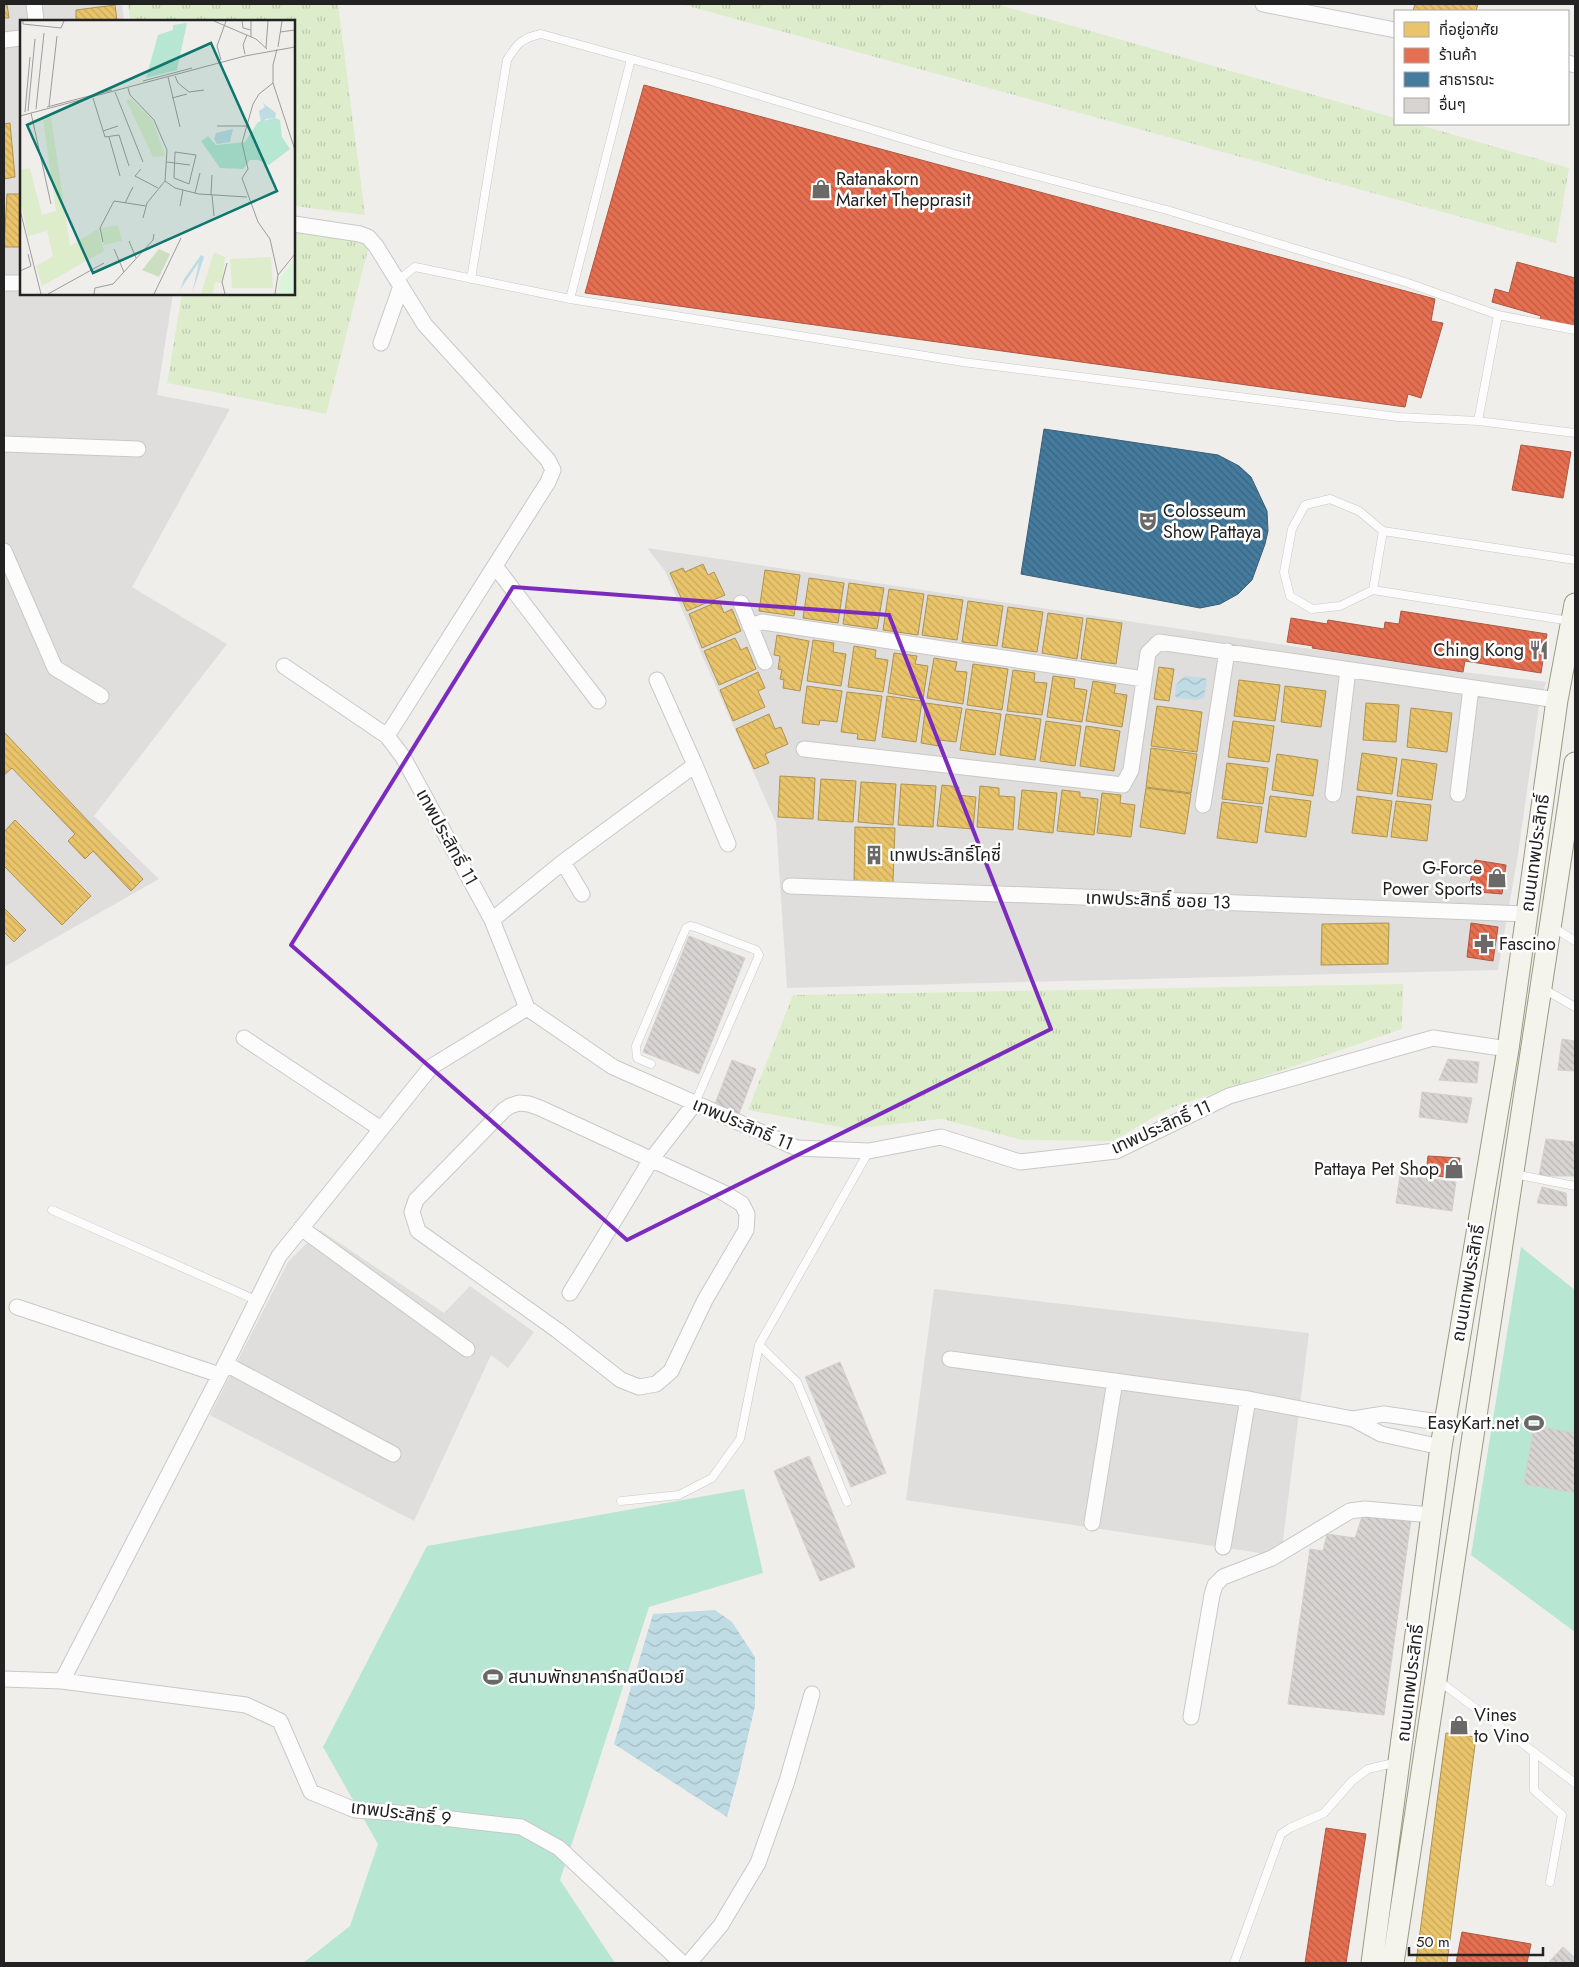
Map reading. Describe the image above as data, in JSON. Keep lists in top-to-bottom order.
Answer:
{
  "streets": {
    "main road": ["ถนนเทพประสิทธิ์"],
    "street": ["เทพประสิทธิ์ 11", "เทพประสิทธิ์ ซอย 13", "เทพประสิทธิ์ 9"]
  },
  "crossings": [
    ["เทพประสิทธิ์ 11", "ถนนเทพประสิทธิ์"],
    ["ถนนเทพประสิทธิ์", "เทพประสิทธิ์ ซอย 13"]
  ],
  "places": {
    "shop": [
      "Ratanakorn Market Thepprasit",
      "G-Force Power Sports",
      "Pattaya Pet Shop",
      "Vines to Vino"
    ],
    "theatre": ["Colosseum Show Pattaya"],
    "restaurant": ["Ching Kong"],
    "building": ["เทพประสิทธิ์โคซี่"],
    "pharmacy": ["Fascino"],
    "sports": ["EasyKart.net", "สนามพัทยาคาร์ทสปีดเวย์"]
  },
  "legend": [
    "ที่อยู่อาศัย",
    "ร้านค้า",
    "สาธารณะ",
    "อื่นๆ"
  ],
  "scale_bar": "50 m"
}
